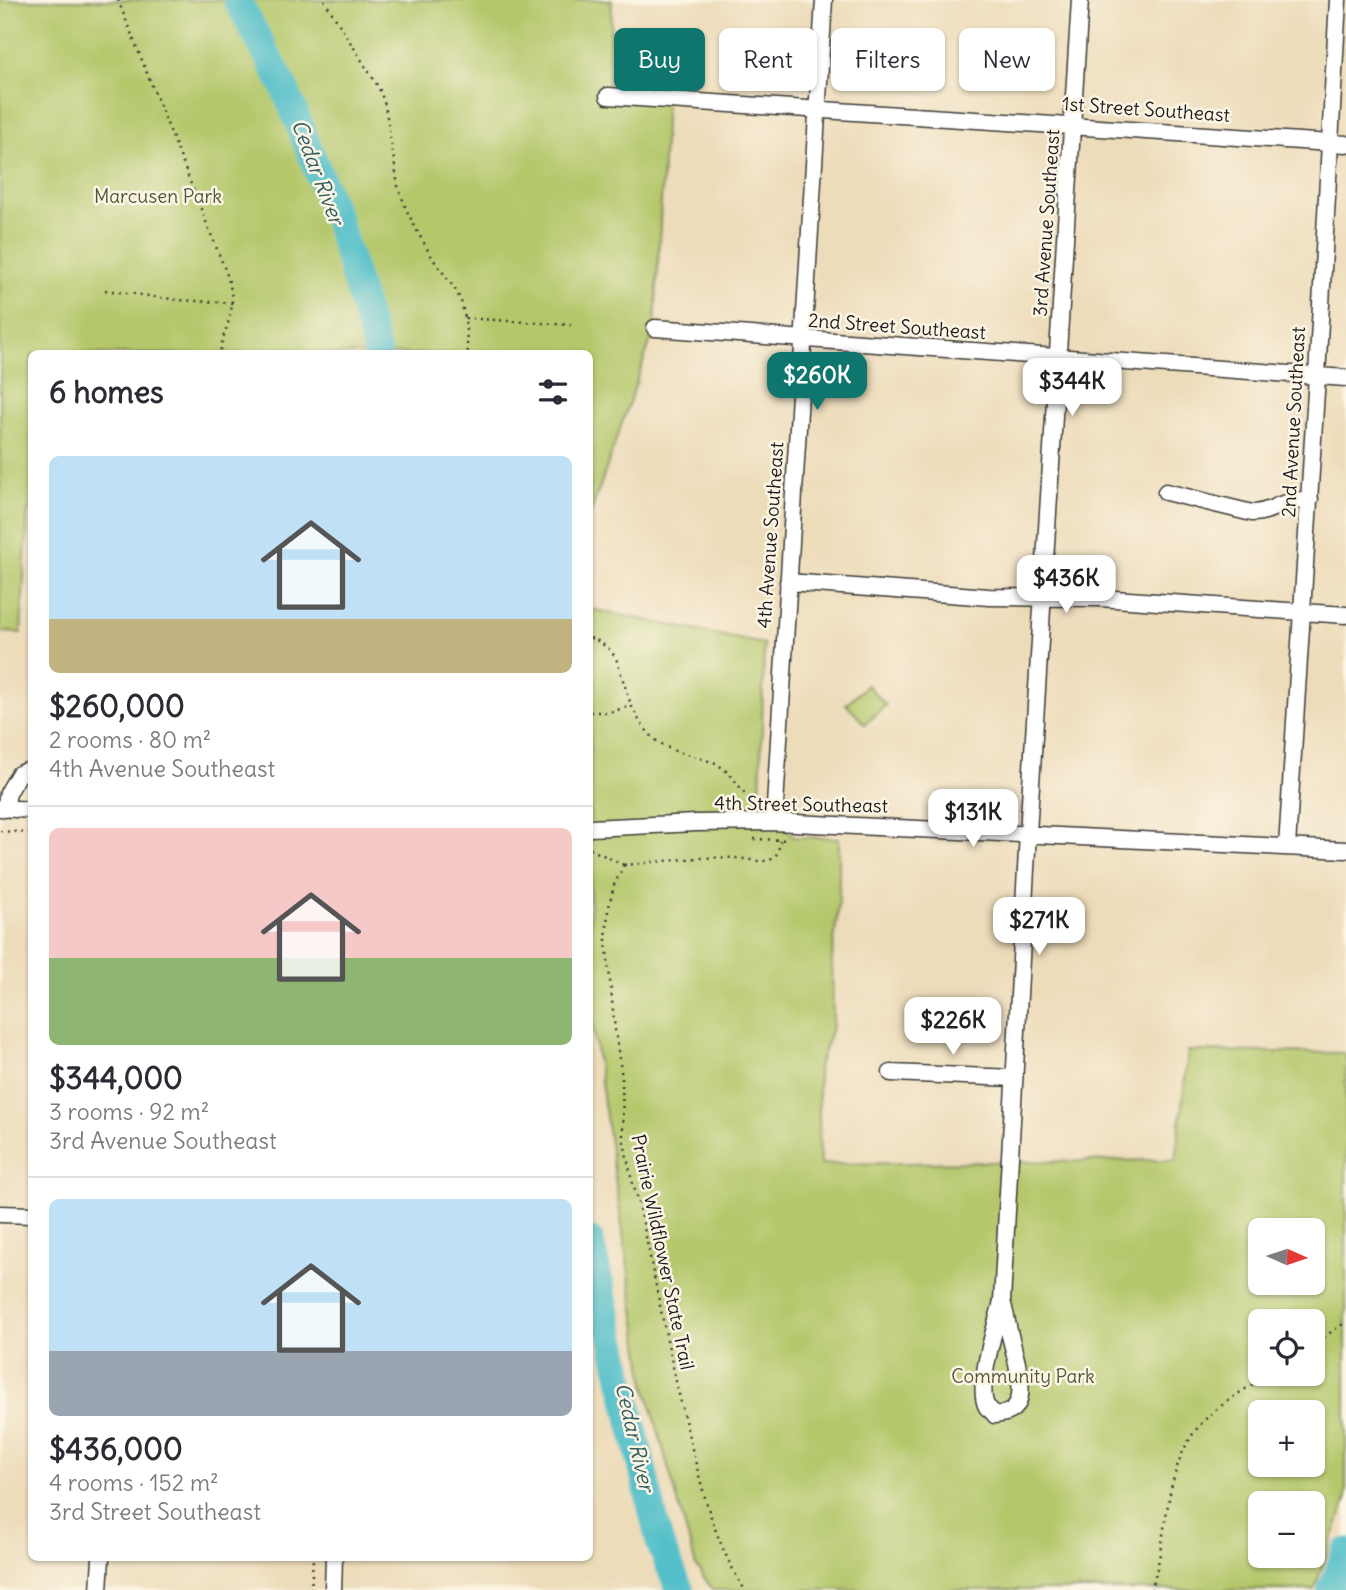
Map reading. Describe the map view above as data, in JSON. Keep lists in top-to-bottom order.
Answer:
{
  "streets": {
    "street": [
      "1st Street Southeast",
      "3rd Avenue Southeast",
      "2nd Street Southeast",
      "2nd Avenue Southeast",
      "4th Avenue Southeast",
      "4th Street Southeast"
    ],
    "path": ["Prairie Wildflower State Trail"]
  },
  "crossings": [
    ["1st Street Southeast", "3rd Avenue Southeast"],
    ["1st Street Southeast", "2nd Avenue Southeast"],
    ["1st Street Southeast", "4th Avenue Southeast"],
    ["3rd Avenue Southeast", "2nd Street Southeast"],
    ["3rd Avenue Southeast", "4th Street Southeast"],
    ["2nd Street Southeast", "2nd Avenue Southeast"],
    ["2nd Street Southeast", "4th Avenue Southeast"],
    ["2nd Avenue Southeast", "4th Street Southeast"],
    ["4th Avenue Southeast", "4th Street Southeast"]
  ],
  "water": ["Cedar River"],
  "parks": ["Marcusen Park", "Community Park"],
  "north": "right",
  "page": {
    "chip": [
      "Buy",
      "Rent",
      "Filters",
      "New"
    ],
    "heading": "6 homes",
    "price": [
      "$260K",
      "$344K",
      "$436K",
      "$131K",
      "$271K",
      "$226K"
    ],
    "list": [
      {
        "name": "$260,000",
        "note": "2 rooms · 80 m² · 4th Avenue Southeast"
      },
      {
        "name": "$344,000",
        "note": "3 rooms · 92 m² · 3rd Avenue Southeast"
      },
      {
        "name": "$436,000",
        "note": "4 rooms · 152 m² · 3rd Street Southeast"
      }
    ],
    "map_buttons": ["+", "−"]
  }
}
